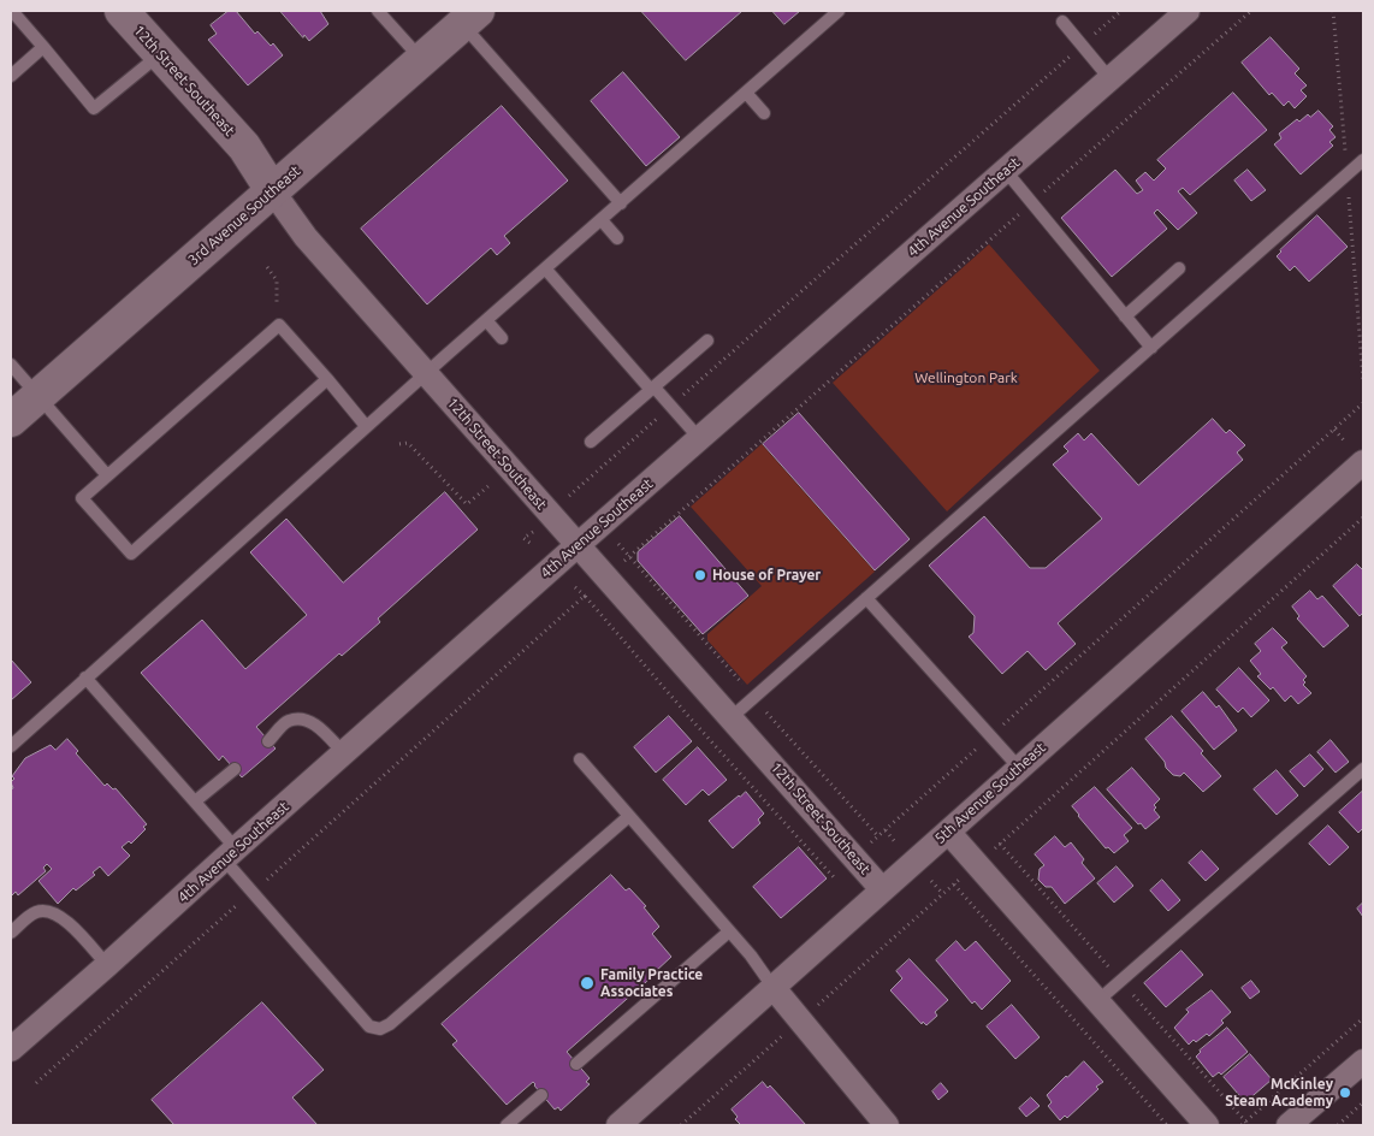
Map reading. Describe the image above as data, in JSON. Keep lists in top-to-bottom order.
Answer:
{
  "streets": {
    "main road": ["12th Street Southeast", "3rd Avenue Southeast"],
    "street": ["4th Avenue Southeast", "5th Avenue Southeast"]
  },
  "crossings": [
    ["12th Street Southeast", "4th Avenue Southeast"],
    ["12th Street Southeast", "3rd Avenue Southeast"],
    ["12th Street Southeast", "5th Avenue Southeast"]
  ],
  "parks": ["Wellington Park"],
  "places": ["House of Prayer", "Family Practice Associates", "McKinley Steam Academy"]
}
